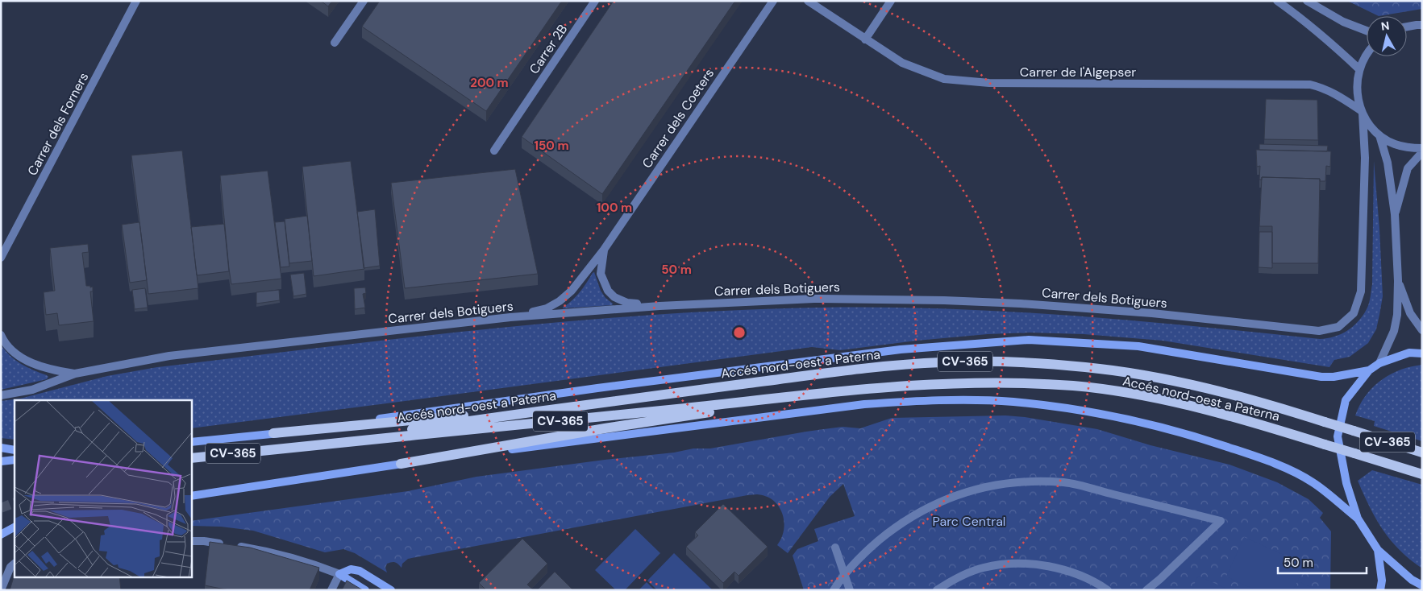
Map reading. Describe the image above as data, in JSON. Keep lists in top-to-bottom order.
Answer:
{
  "streets": {
    "main road": ["CV-365", "Accés nord-oest a Paterna"],
    "street": [
      "Carrer 2B",
      "Carrer de l'Algepser",
      "Carrer dels Coeters",
      "Carrer dels Forners",
      "Carrer dels Botiguers"
    ]
  },
  "crossings": [
    ["Carrer de l'Algepser", "Carrer dels Botiguers"],
    ["Carrer dels Coeters", "Carrer dels Botiguers"]
  ],
  "parks": ["Parc Central"],
  "scale_bar": "50 m",
  "north": "top",
  "rings": [
    "200 m",
    "150 m",
    "100 m",
    "50 m"
  ]
}
